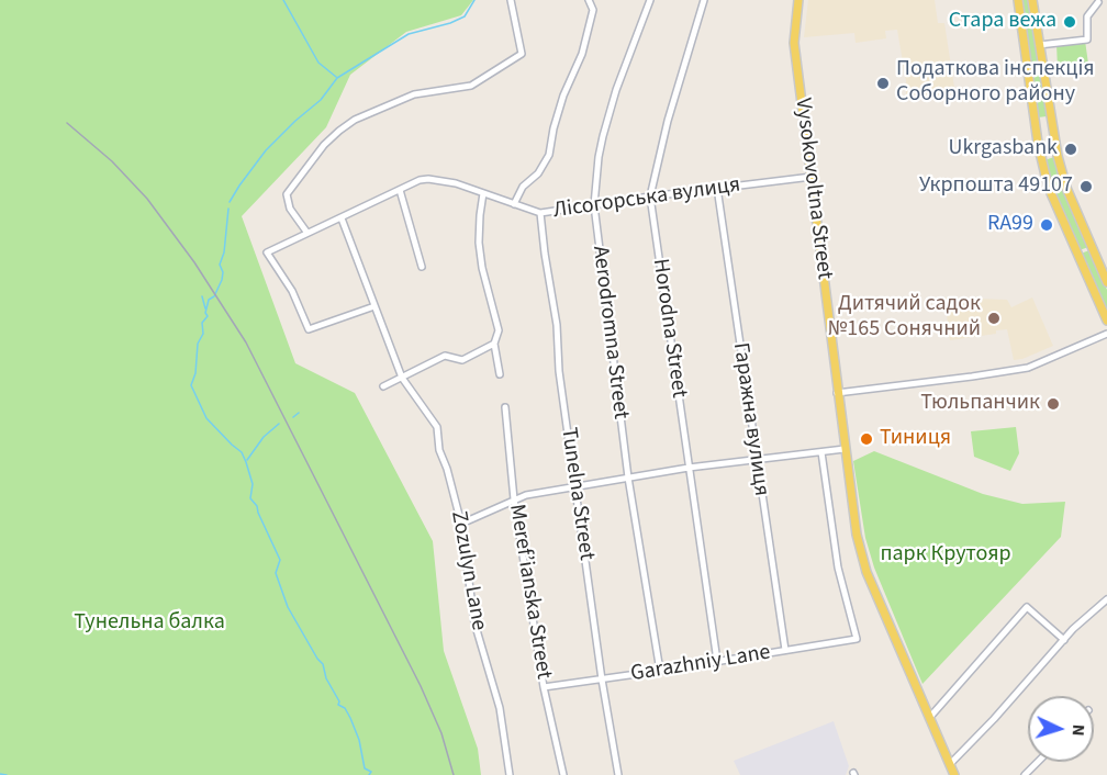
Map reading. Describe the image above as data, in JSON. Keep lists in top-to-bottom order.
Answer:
{
  "streets": {
    "main road": ["Vysokovoltna Street"],
    "street": [
      "Лісогорська вулиця",
      "Horodna Street",
      "Aerodromna Street",
      "Гаражна вулиця",
      "Tunelna Street",
      "Zozulyn Lane",
      "Meref’ianska Street",
      "Garazhniy Lane"
    ]
  },
  "crossings": [
    ["Vysokovoltna Street", "Лісогорська вулиця"],
    ["Лісогорська вулиця", "Horodna Street"],
    ["Лісогорська вулиця", "Aerodromna Street"],
    ["Лісогорська вулиця", "Гаражна вулиця"],
    ["Лісогорська вулиця", "Tunelna Street"],
    ["Лісогорська вулиця", "Zozulyn Lane"],
    ["Horodna Street", "Garazhniy Lane"],
    ["Aerodromna Street", "Garazhniy Lane"],
    ["Гаражна вулиця", "Garazhniy Lane"],
    ["Tunelna Street", "Garazhniy Lane"],
    ["Meref’ianska Street", "Garazhniy Lane"]
  ],
  "parks": ["парк Крутояр", "Тунельна балка"],
  "places": [
    "Стара вежа",
    "Податкова інспекція Соборного району",
    "Ukrgasbank",
    "Укрпошта 49107",
    "RA99",
    "Дитячий садок №165 Сонячний",
    "Тюльпанчик",
    "Тиниця"
  ],
  "north": "right"
}
